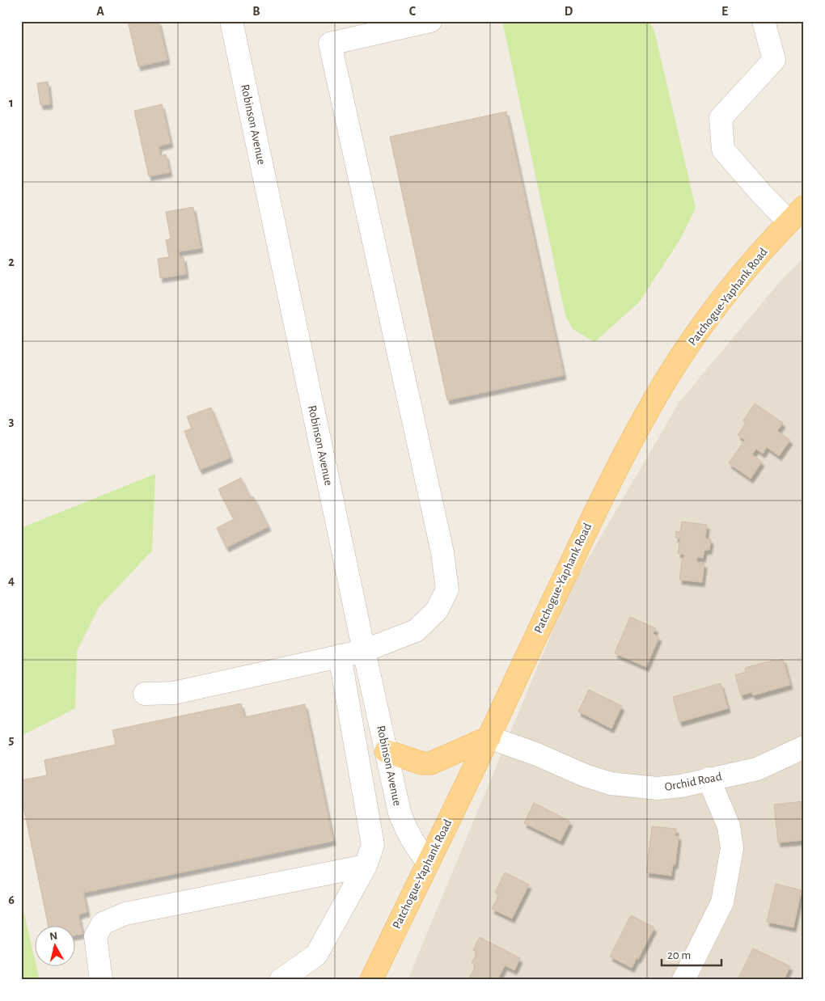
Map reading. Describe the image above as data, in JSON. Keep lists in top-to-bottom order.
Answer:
{
  "streets": {
    "main road": ["Patchogue-Yaphank Road"],
    "street": ["Robinson Avenue", "Orchid Road"]
  },
  "crossings": [
    ["Robinson Avenue", "Patchogue-Yaphank Road"],
    ["Patchogue-Yaphank Road", "Orchid Road"]
  ],
  "scale_bar": "20 m",
  "north": "top",
  "grid": {
    "columns": [
      "A",
      "B",
      "C",
      "D",
      "E"
    ],
    "rows": [
      "1",
      "2",
      "3",
      "4",
      "5",
      "6"
    ]
  }
}
